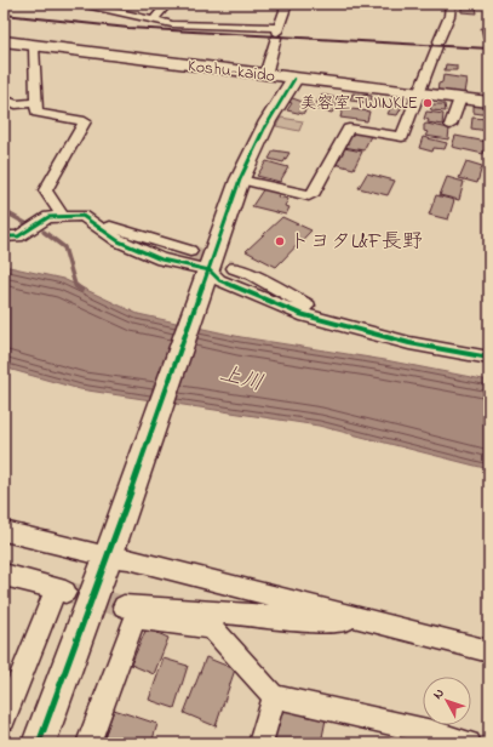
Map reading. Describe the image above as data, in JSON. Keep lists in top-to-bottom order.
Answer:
{
  "streets": {
    "highway": ["Koshu-kaido"]
  },
  "water": ["上川"],
  "places": ["美容室 TWINKLE", "トヨタL&F長野"],
  "north": "top left"
}
